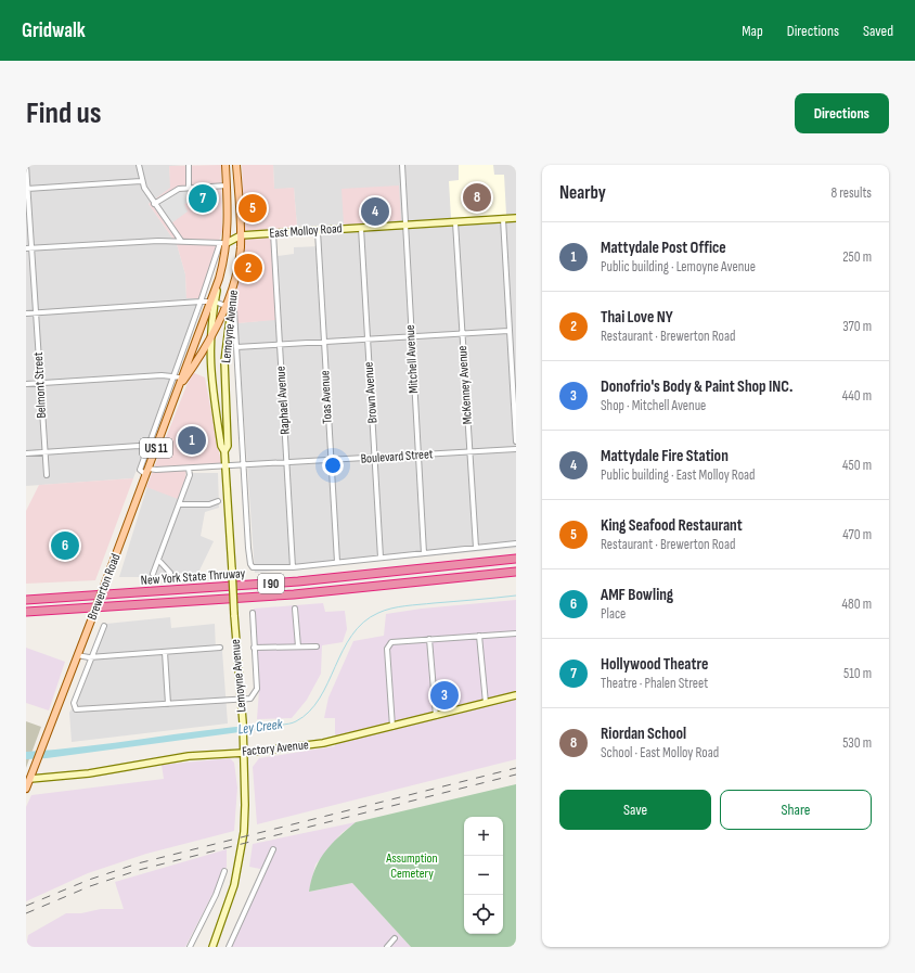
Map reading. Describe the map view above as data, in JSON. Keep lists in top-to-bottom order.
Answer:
{
  "streets": {
    "highway": ["New York State Thruway", "I 90"],
    "main road": ["US 11", "Brewerton Road"],
    "street": [
      "East Molloy Road",
      "Lemoyne Avenue",
      "Mitchell Avenue",
      "Belmont Street",
      "McKenney Avenue",
      "Brown Avenue",
      "Toas Avenue",
      "Raphael Avenue",
      "Boulevard Street",
      "Factory Avenue"
    ]
  },
  "crossings": [
    ["East Molloy Road", "Mitchell Avenue"],
    ["East Molloy Road", "McKenney Avenue"],
    ["East Molloy Road", "Brown Avenue"],
    ["East Molloy Road", "Toas Avenue"],
    ["East Molloy Road", "Raphael Avenue"],
    ["East Molloy Road", "Brewerton Road"],
    ["Lemoyne Avenue", "Boulevard Street"],
    ["Lemoyne Avenue", "Brewerton Road"],
    ["Lemoyne Avenue", "Factory Avenue"],
    ["Mitchell Avenue", "Boulevard Street"],
    ["McKenney Avenue", "Boulevard Street"],
    ["Brown Avenue", "Boulevard Street"],
    ["Toas Avenue", "Boulevard Street"],
    ["Raphael Avenue", "Boulevard Street"],
    ["Boulevard Street", "Brewerton Road"],
    ["Brewerton Road", "Factory Avenue"]
  ],
  "water": ["Ley Creek"],
  "parks": ["Assumption Cemetery"],
  "page": {
    "header": "Gridwalk",
    "nav": ["Map", "Directions", "Saved"],
    "buttons": [
      "Directions",
      ["Save", "Share"]
    ],
    "title": "Find us",
    "heading": ["Nearby", "8 results"],
    "pins": [
      "8",
      "7",
      "5",
      "4",
      "2",
      "1",
      "6",
      "3"
    ],
    "list": [
      {
        "mark": "1",
        "name": "Mattydale Post Office",
        "note": "Public building · Lemoyne Avenue",
        "value": "250 m"
      },
      {
        "mark": "2",
        "name": "Thai Love NY",
        "note": "Restaurant · Brewerton Road",
        "value": "370 m"
      },
      {
        "mark": "3",
        "name": "Donofrio's Body & Paint Shop INC.",
        "note": "Shop · Mitchell Avenue",
        "value": "440 m"
      },
      {
        "mark": "4",
        "name": "Mattydale Fire Station",
        "note": "Public building · East Molloy Road",
        "value": "450 m"
      },
      {
        "mark": "5",
        "name": "King Seafood Restaurant",
        "note": "Restaurant · Brewerton Road",
        "value": "470 m"
      },
      {
        "mark": "6",
        "name": "AMF Bowling",
        "note": "Place",
        "value": "480 m"
      },
      {
        "mark": "7",
        "name": "Hollywood Theatre",
        "note": "Theatre · Phalen Street",
        "value": "510 m"
      },
      {
        "mark": "8",
        "name": "Riordan School",
        "note": "School · East Molloy Road",
        "value": "530 m"
      }
    ],
    "map_buttons": ["+", "−"]
  }
}
